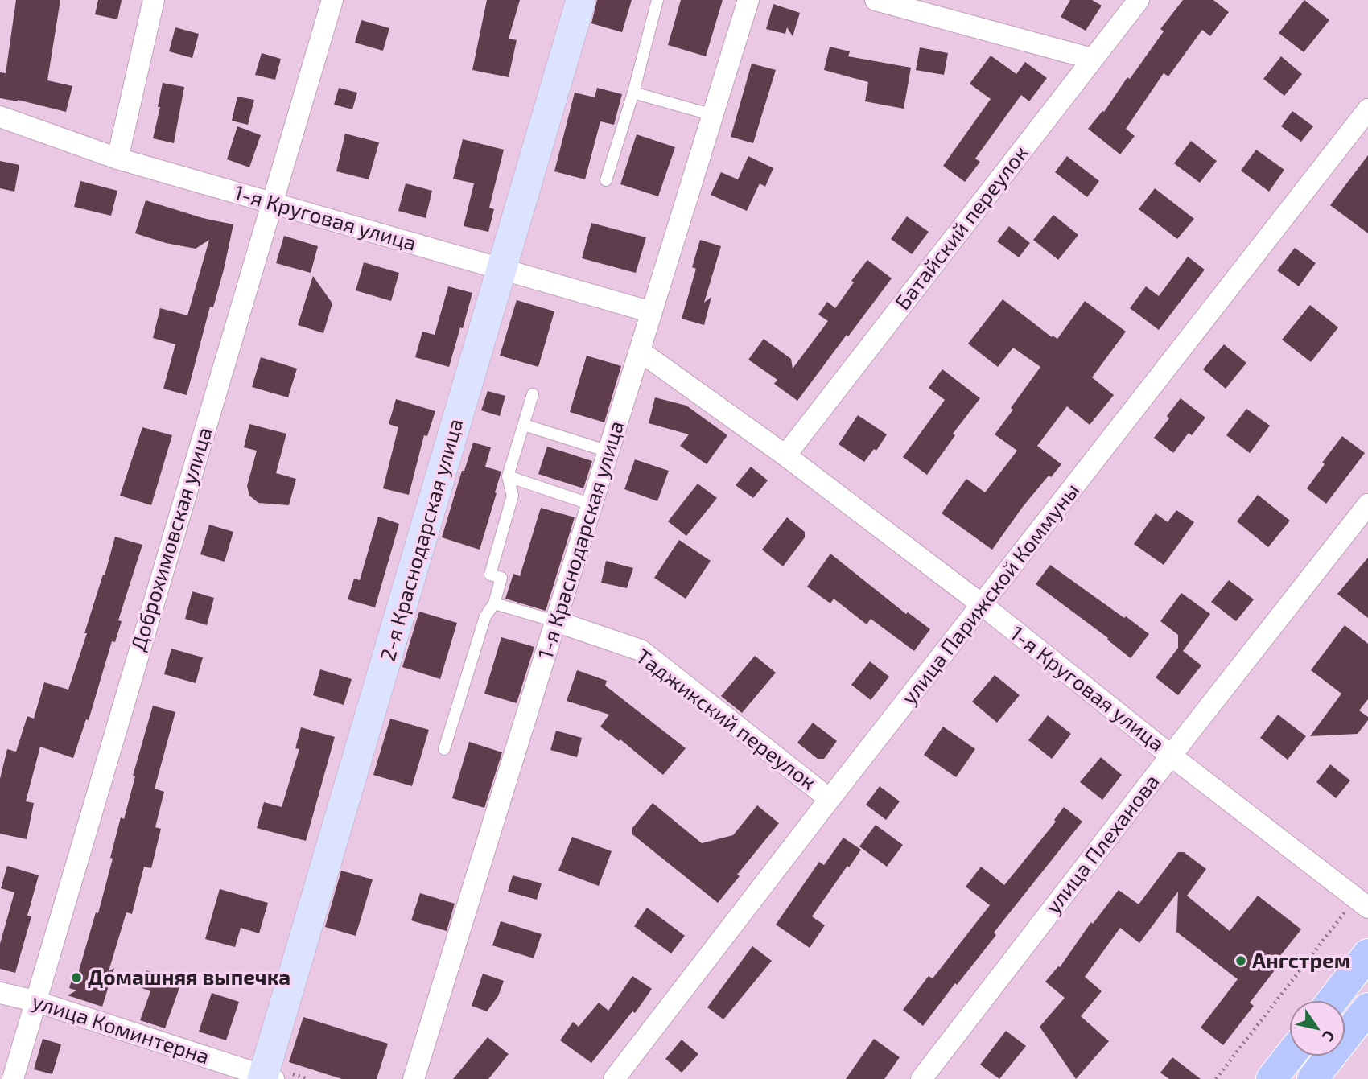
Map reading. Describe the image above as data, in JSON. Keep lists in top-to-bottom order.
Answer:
{
  "streets": {
    "street": [
      "1-я Круговая улица",
      "Батайский переулок",
      "Доброхимовская улица",
      "2-я Краснодарская улица",
      "1-я Краснодарская улица",
      "улица Парижской Коммуны",
      "Таджикский переулок",
      "улица Плеханова",
      "улица Коминтерна"
    ]
  },
  "crossings": [
    ["1-я Круговая улица", "Батайский переулок"],
    ["1-я Круговая улица", "Доброхимовская улица"],
    ["1-я Круговая улица", "2-я Краснодарская улица"],
    ["1-я Круговая улица", "1-я Краснодарская улица"],
    ["1-я Круговая улица", "улица Парижской Коммуны"],
    ["1-я Круговая улица", "улица Плеханова"],
    ["Доброхимовская улица", "улица Коминтерна"],
    ["2-я Краснодарская улица", "улица Коминтерна"],
    ["1-я Краснодарская улица", "Таджикский переулок"],
    ["улица Парижской Коммуны", "Таджикский переулок"]
  ],
  "places": ["Ангстрем", "Домашняя выпечка"],
  "north": "bottom right"
}
